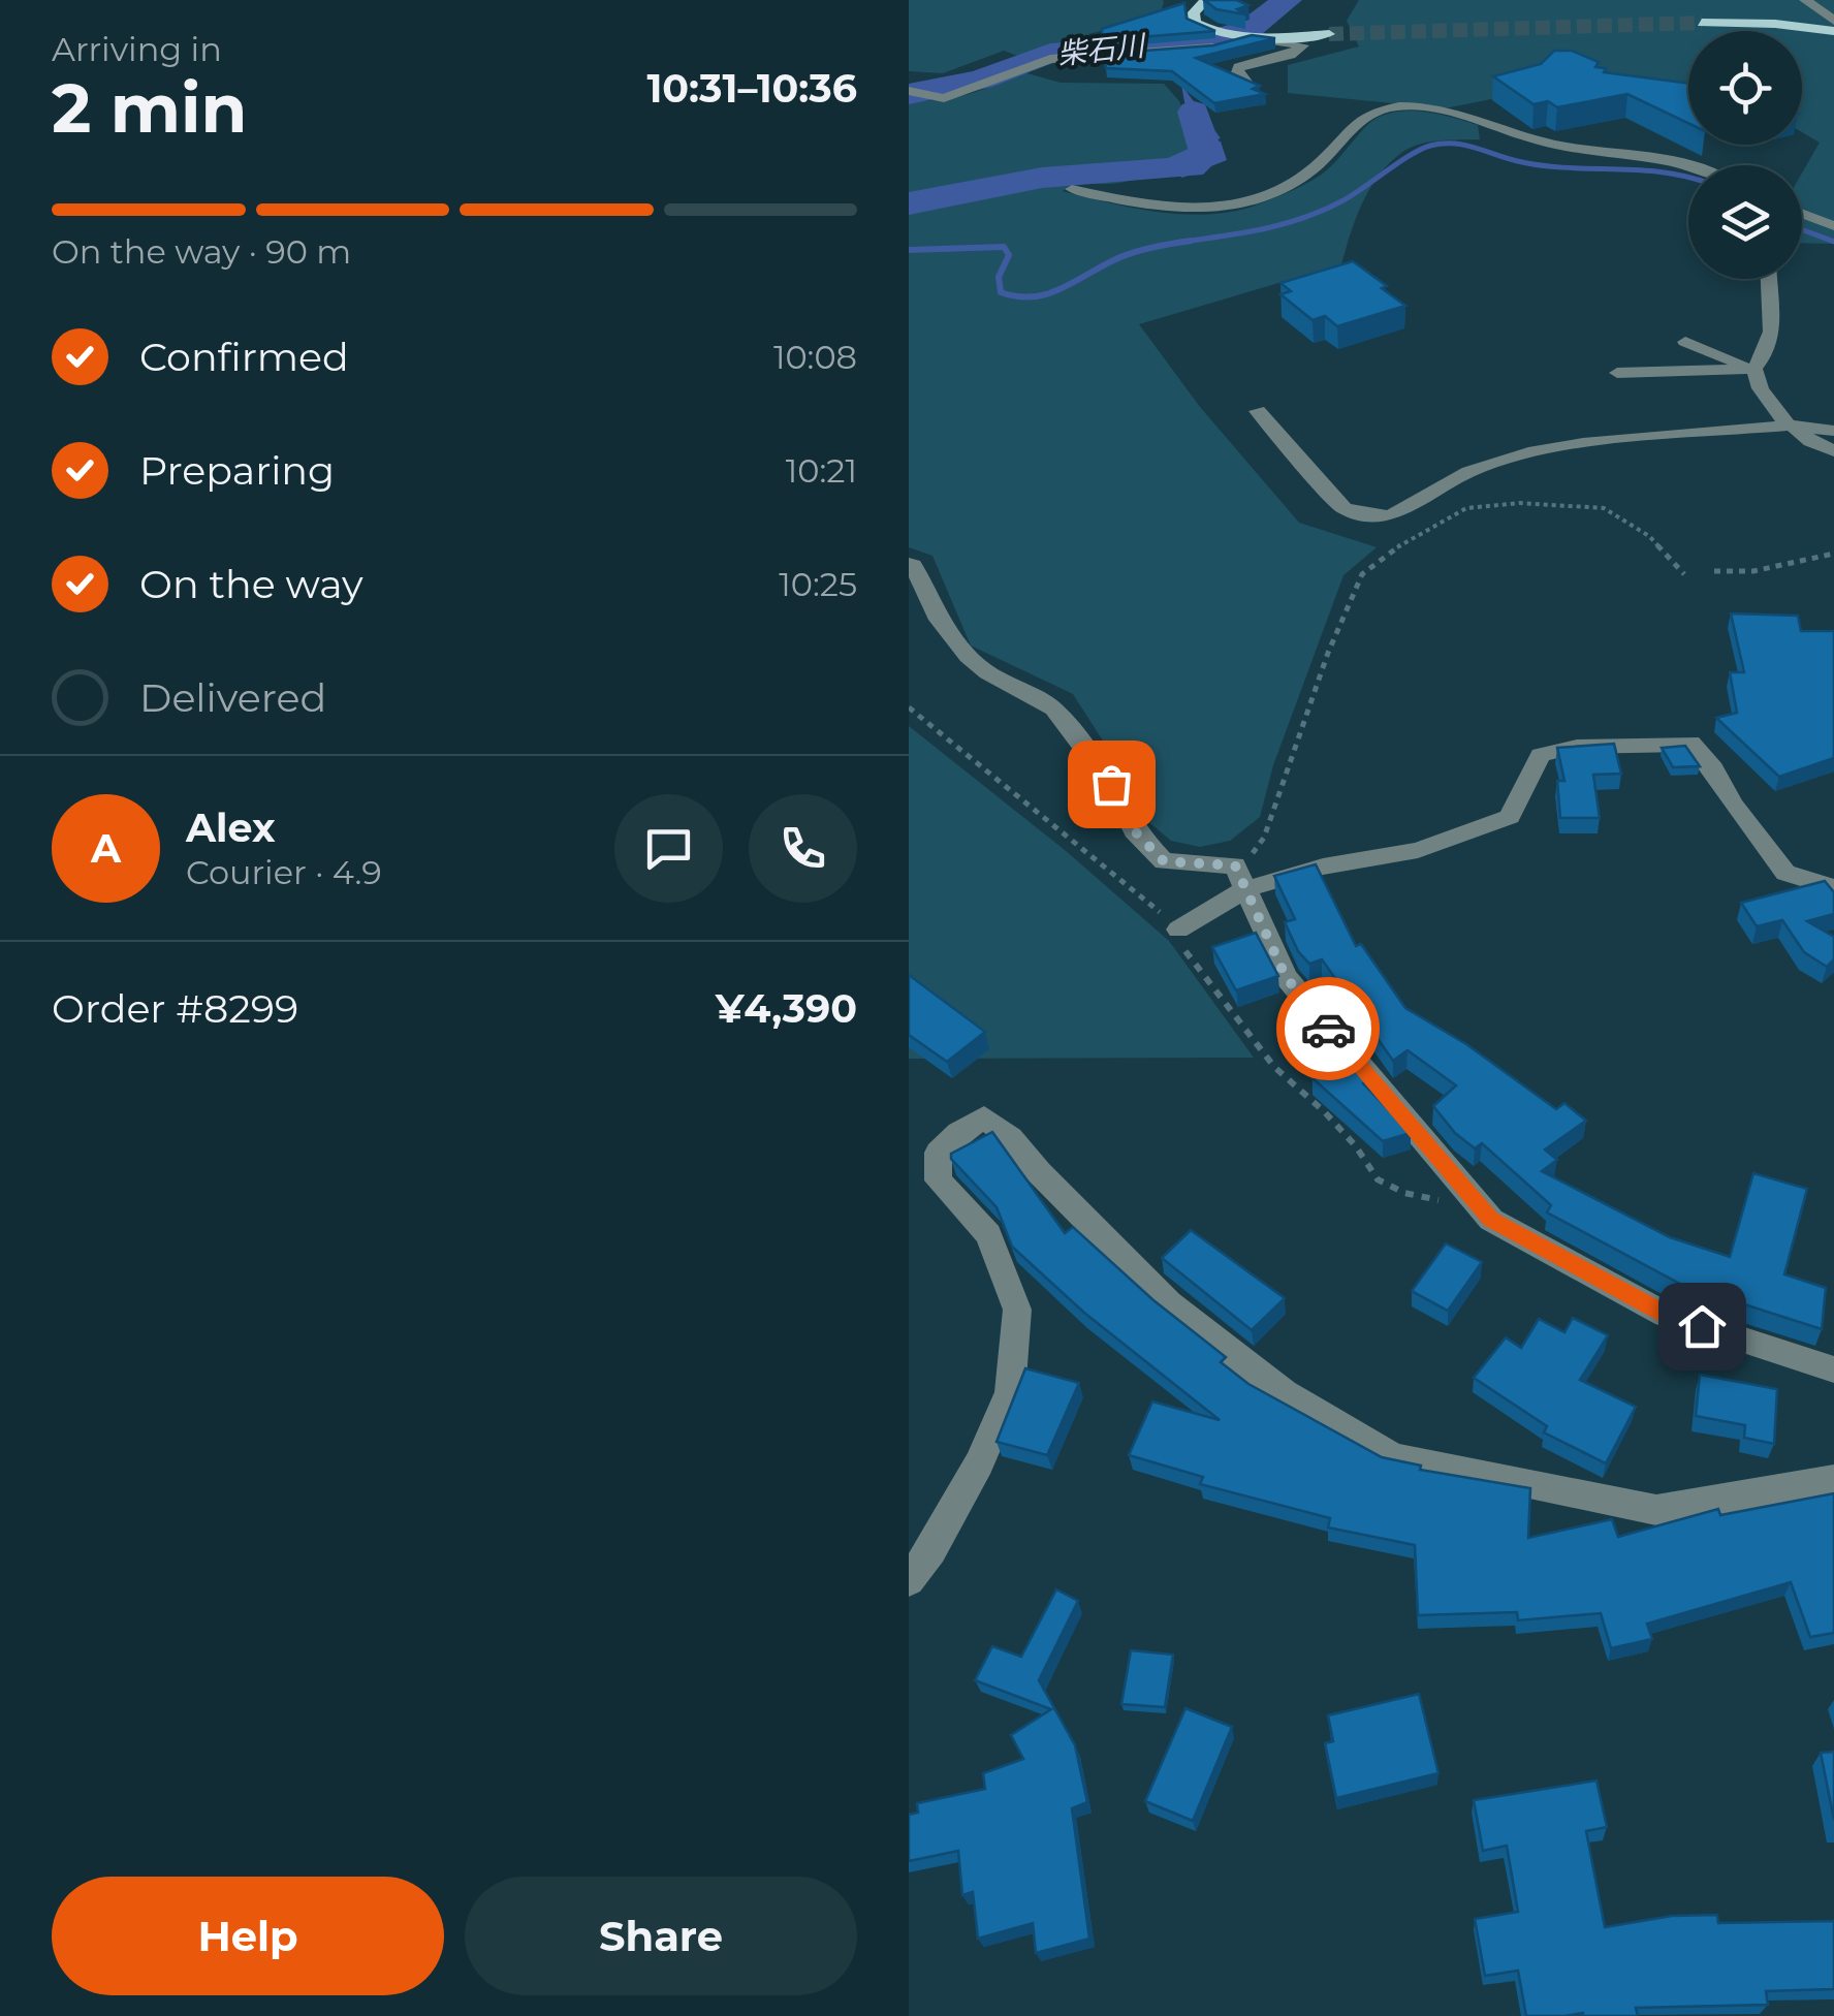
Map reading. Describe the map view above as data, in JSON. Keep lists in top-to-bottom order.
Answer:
{
  "water": ["柴石川"],
  "page": {
    "heading": ["2 min", "Arriving in", "10:31–10:36"],
    "panel": [
      "Alex",
      "Courier · 4.9",
      "Order #8299",
      "¥4,390"
    ],
    "bar": "On the way · 90 m",
    "list": [
      ["Confirmed", "10:08"],
      ["Preparing", "10:21"],
      ["On the way", "10:25"],
      "Delivered"
    ],
    "round": "A",
    "buttons": ["Help", "Share"]
  }
}
